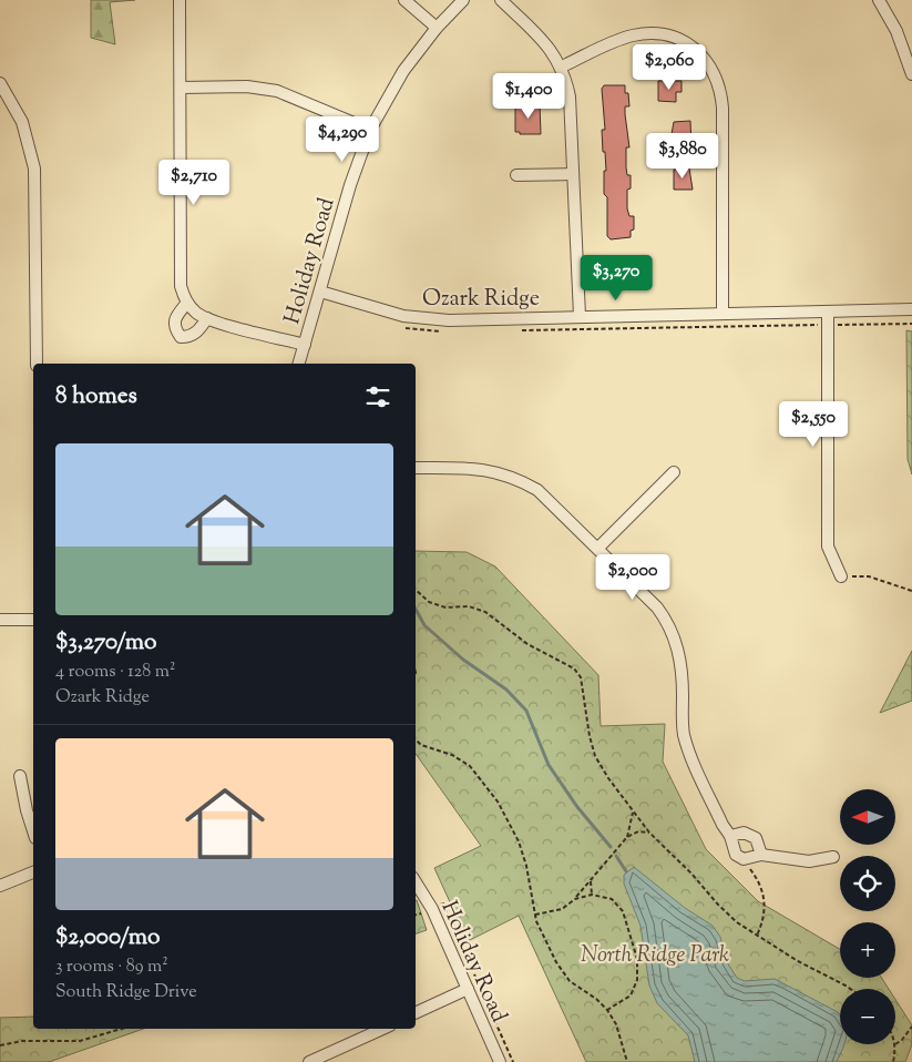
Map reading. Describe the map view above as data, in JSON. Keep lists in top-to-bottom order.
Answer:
{
  "streets": {
    "street": ["Holiday Road", "Ozark Ridge"]
  },
  "crossings": [
    ["Holiday Road", "Ozark Ridge"]
  ],
  "parks": ["North Ridge Park"],
  "north": "left",
  "page": {
    "price": [
      "$2,060",
      "$1,400",
      "$4,290",
      "$3,880",
      "$2,710",
      "$3,270",
      "$2,550",
      "$2,000"
    ],
    "heading": "8 homes",
    "list": [
      {
        "name": "$3,270/mo",
        "note": "4 rooms · 128 m² · Ozark Ridge"
      },
      {
        "name": "$2,000/mo",
        "note": "3 rooms · 89 m² · South Ridge Drive"
      }
    ],
    "map_buttons": ["+", "−"]
  }
}
